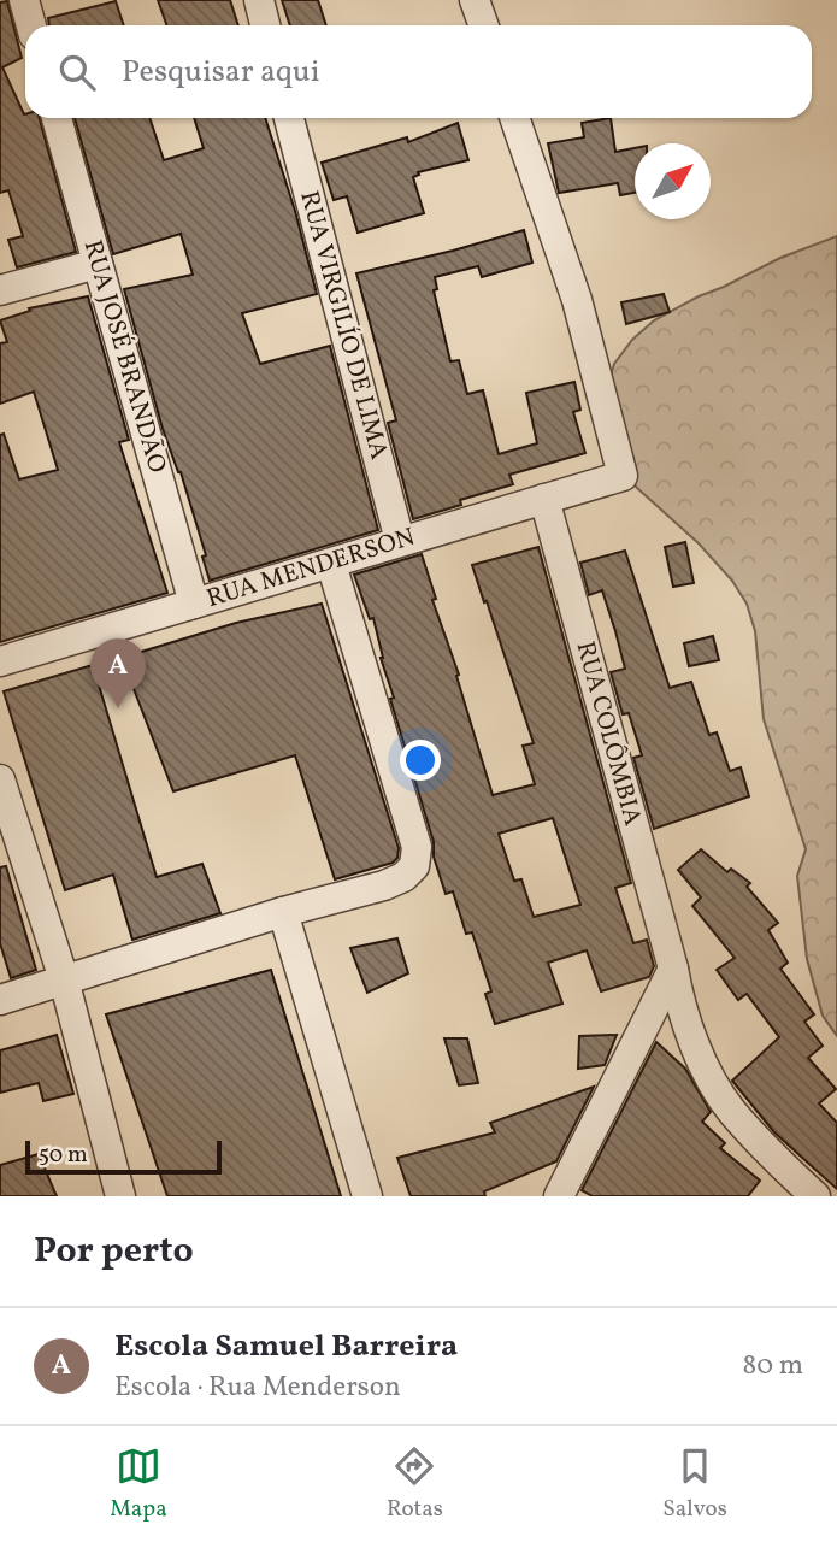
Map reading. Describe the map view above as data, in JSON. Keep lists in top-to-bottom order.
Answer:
{
  "streets": {
    "street": [
      "RUA VIRGILÍO DE LIMA",
      "RUA JOSÉ BRANDÃO",
      "RUA MENDERSON",
      "RUA COLÔMBIA"
    ]
  },
  "crossings": [
    ["RUA VIRGILÍO DE LIMA", "RUA MENDERSON"],
    ["RUA JOSÉ BRANDÃO", "RUA MENDERSON"],
    ["RUA MENDERSON", "RUA COLÔMBIA"]
  ],
  "scale_bar": "50 m",
  "north": "top right",
  "page": {
    "search": "Pesquisar aqui",
    "pins": "A",
    "scale": "50 m",
    "heading": "Por perto",
    "list": [
      {
        "mark": "A",
        "name": "Escola Samuel Barreira",
        "note": "Escola · Rua Menderson",
        "value": "80 m"
      }
    ],
    "nav": ["Mapa", "Rotas", "Salvos"]
  }
}
